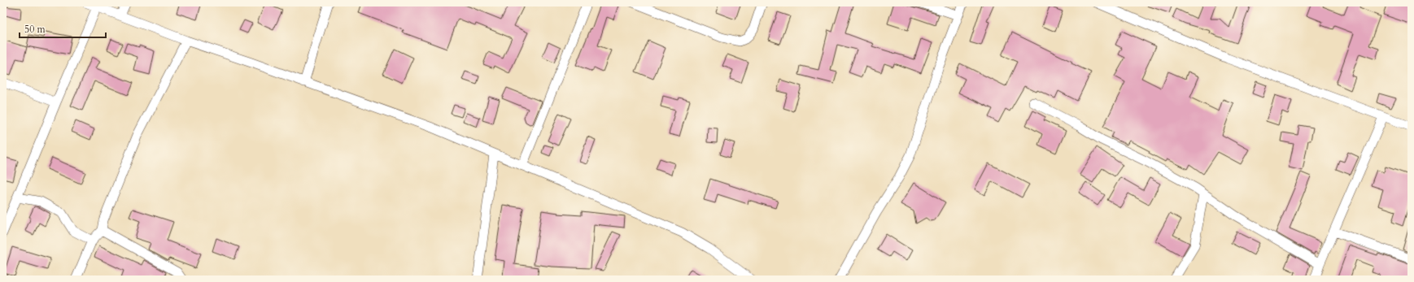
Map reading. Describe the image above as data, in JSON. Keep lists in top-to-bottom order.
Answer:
{
  "scale_bar": "50 m"
}
